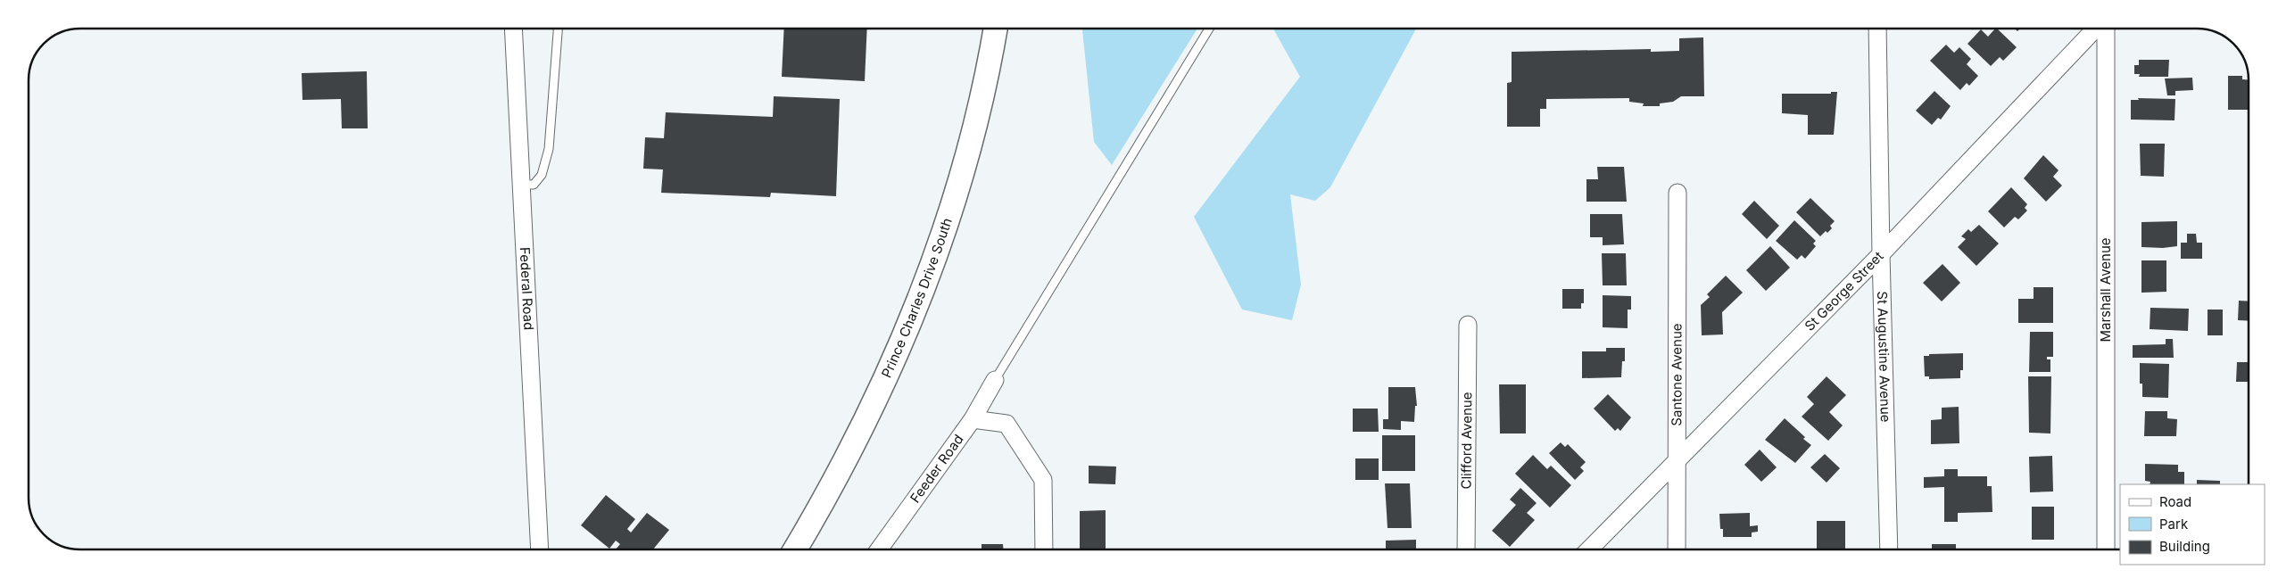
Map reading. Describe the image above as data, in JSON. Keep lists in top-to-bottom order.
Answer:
{
  "streets": {
    "main road": ["Prince Charles Drive South"],
    "street": [
      "Federal Road",
      "Marshall Avenue",
      "St George Street",
      "St Augustine Avenue",
      "Santone Avenue",
      "Clifford Avenue",
      "Feeder Road"
    ]
  },
  "crossings": [
    ["St George Street", "St Augustine Avenue"],
    ["St George Street", "Santone Avenue"]
  ],
  "legend": ["Road", "Park", "Building"]
}
